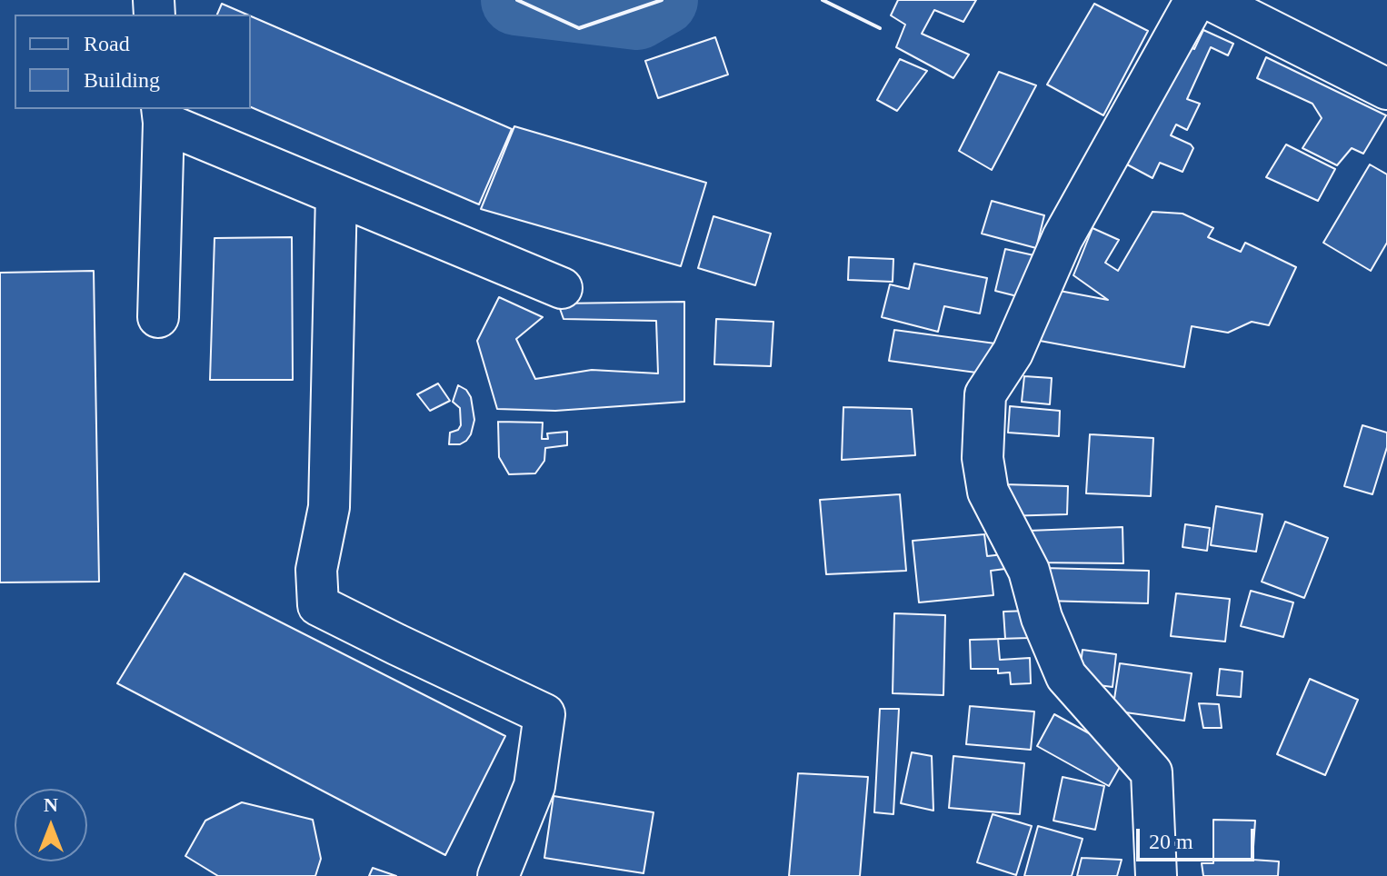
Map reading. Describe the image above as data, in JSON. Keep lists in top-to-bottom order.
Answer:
{
  "legend": ["Road", "Building"],
  "scale_bar": "20 m",
  "north": "top"
}
